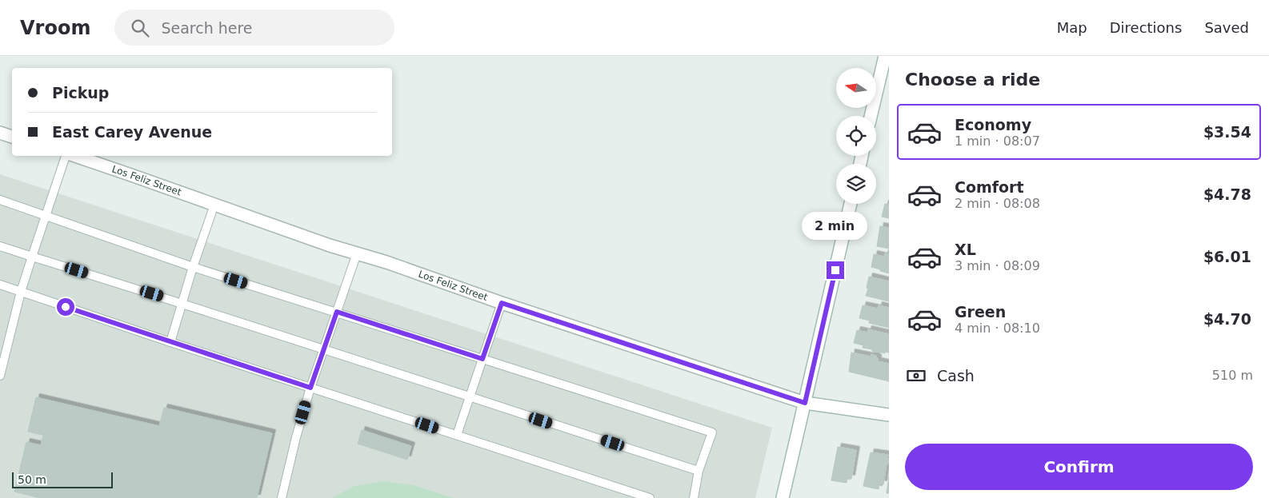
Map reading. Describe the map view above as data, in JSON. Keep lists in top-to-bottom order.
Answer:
{
  "streets": {
    "street": ["Los Feliz Street"]
  },
  "scale_bar": "50 m",
  "north": "left",
  "page": {
    "header": "Vroom",
    "search": "Search here",
    "nav": ["Map", "Directions", "Saved"],
    "heading": "Choose a ride",
    "banner": ["Pickup", "East Carey Avenue"],
    "list": [
      {
        "name": "Economy",
        "note": "1 min · 08:07",
        "value": "$3.54"
      },
      {
        "name": "Comfort",
        "note": "2 min · 08:08",
        "value": "$4.78"
      },
      {
        "name": "XL",
        "note": "3 min · 08:09",
        "value": "$6.01"
      },
      {
        "name": "Green",
        "note": "4 min · 08:10",
        "value": "$4.70"
      }
    ],
    "bubble": "2 min",
    "pay": ["Cash", "510 m"],
    "buttons": "Confirm",
    "scale": "50 m"
  }
}
